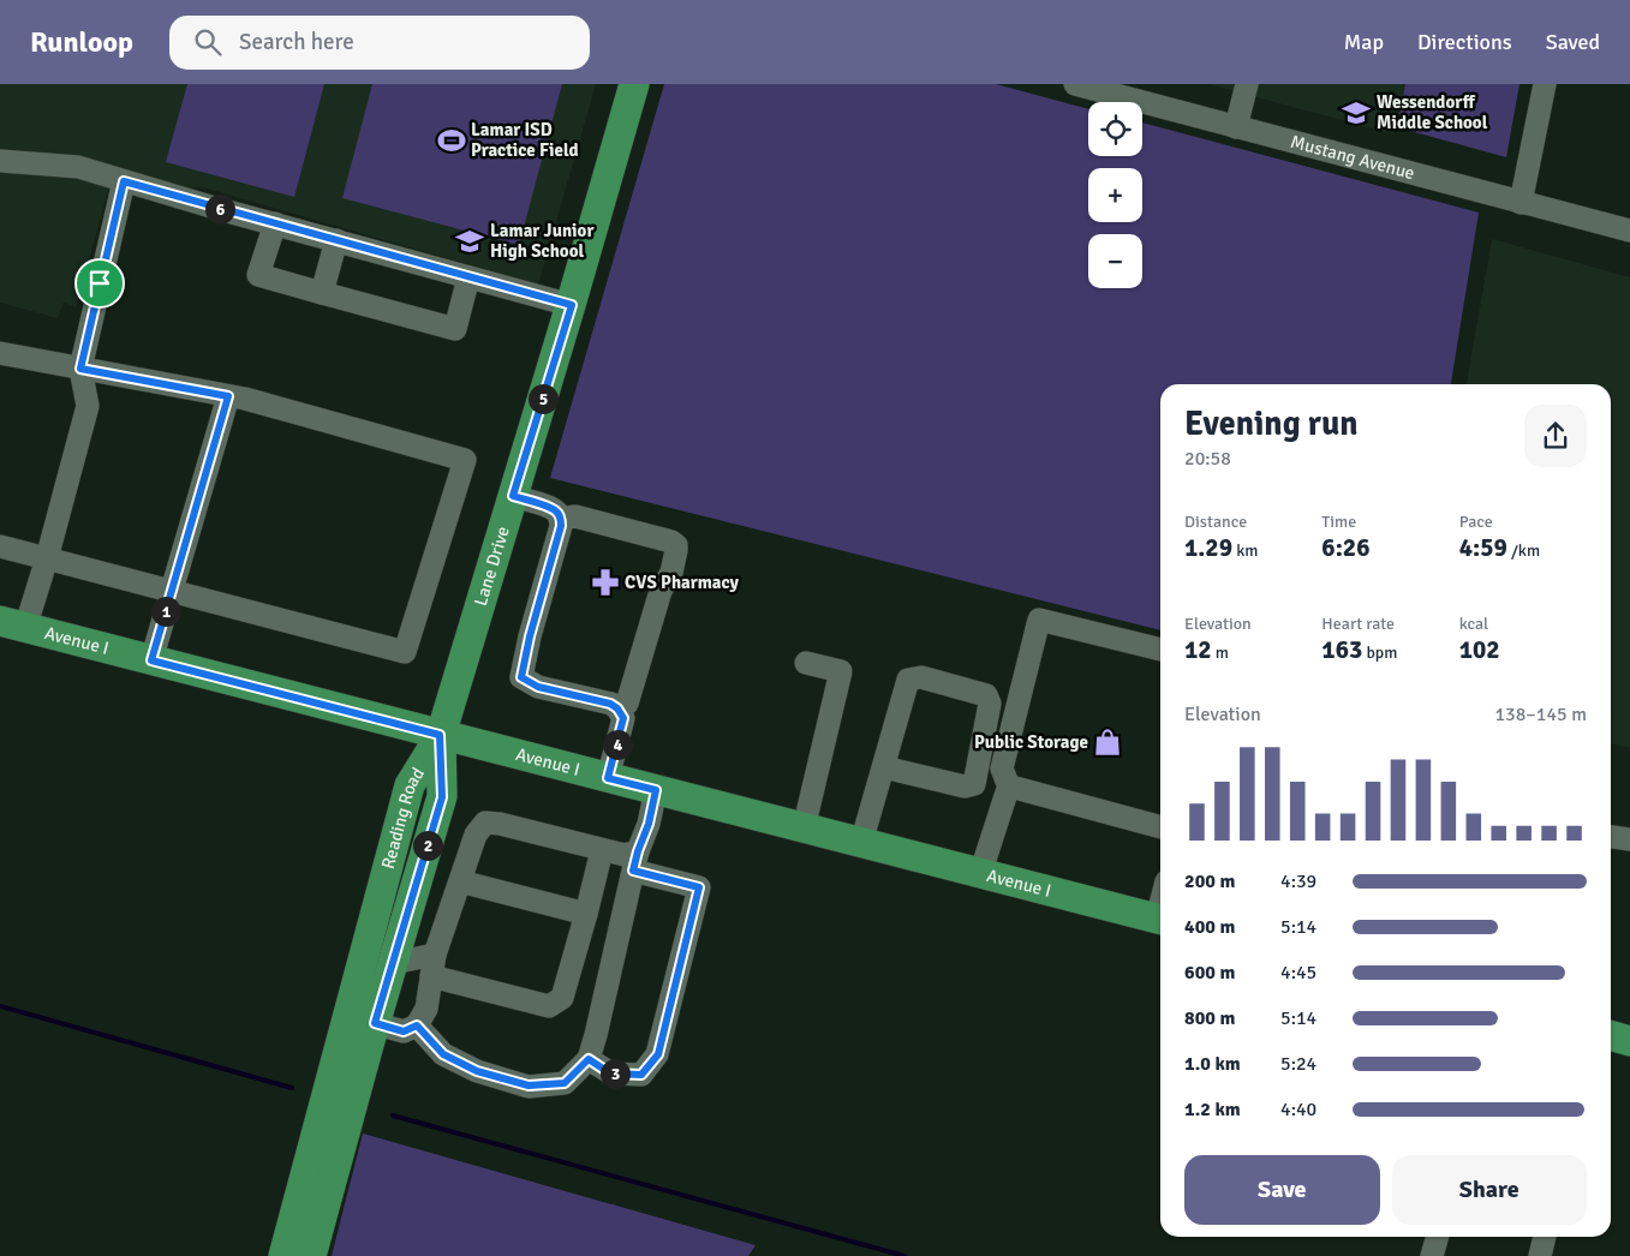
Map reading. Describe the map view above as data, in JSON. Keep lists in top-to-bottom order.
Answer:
{
  "streets": {
    "main road": ["Lane Drive", "Avenue I", "Reading Road"],
    "street": ["Mustang Avenue"]
  },
  "crossings": [
    ["Lane Drive", "Avenue I"],
    ["Lane Drive", "Reading Road"],
    ["Avenue I", "Reading Road"]
  ],
  "places": {
    "school or university": ["Wessendorff Middle School", "Lamar Junior High School"],
    "sports": ["Lamar ISD Practice Field"],
    "pharmacy": ["CVS Pharmacy"],
    "shop": ["Public Storage"]
  },
  "page": {
    "header": "Runloop",
    "search": "Search here",
    "nav": ["Map", "Directions", "Saved"],
    "map_buttons": ["+", "−"],
    "pins": [
      "6",
      "5",
      "1",
      "4",
      "2",
      "3"
    ],
    "heading": ["Evening run", "20:58"],
    "stats": [
      ["Distance", "1.29 km"],
      ["Time", "6:26"],
      ["Pace", "4:59 /km"],
      ["Elevation", "12 m"],
      ["Heart rate", "163 bpm"],
      ["kcal", "102"]
    ],
    "chart": ["Elevation", "138–145 m"],
    "list": [
      {
        "name": "200 m",
        "note": "4:39"
      },
      {
        "name": "400 m",
        "note": "5:14"
      },
      {
        "name": "600 m",
        "note": "4:45"
      },
      {
        "name": "800 m",
        "note": "5:14"
      },
      {
        "name": "1.0 km",
        "note": "5:24"
      },
      {
        "name": "1.2 km",
        "note": "4:40"
      }
    ],
    "buttons": ["Save", "Share"]
  }
}
